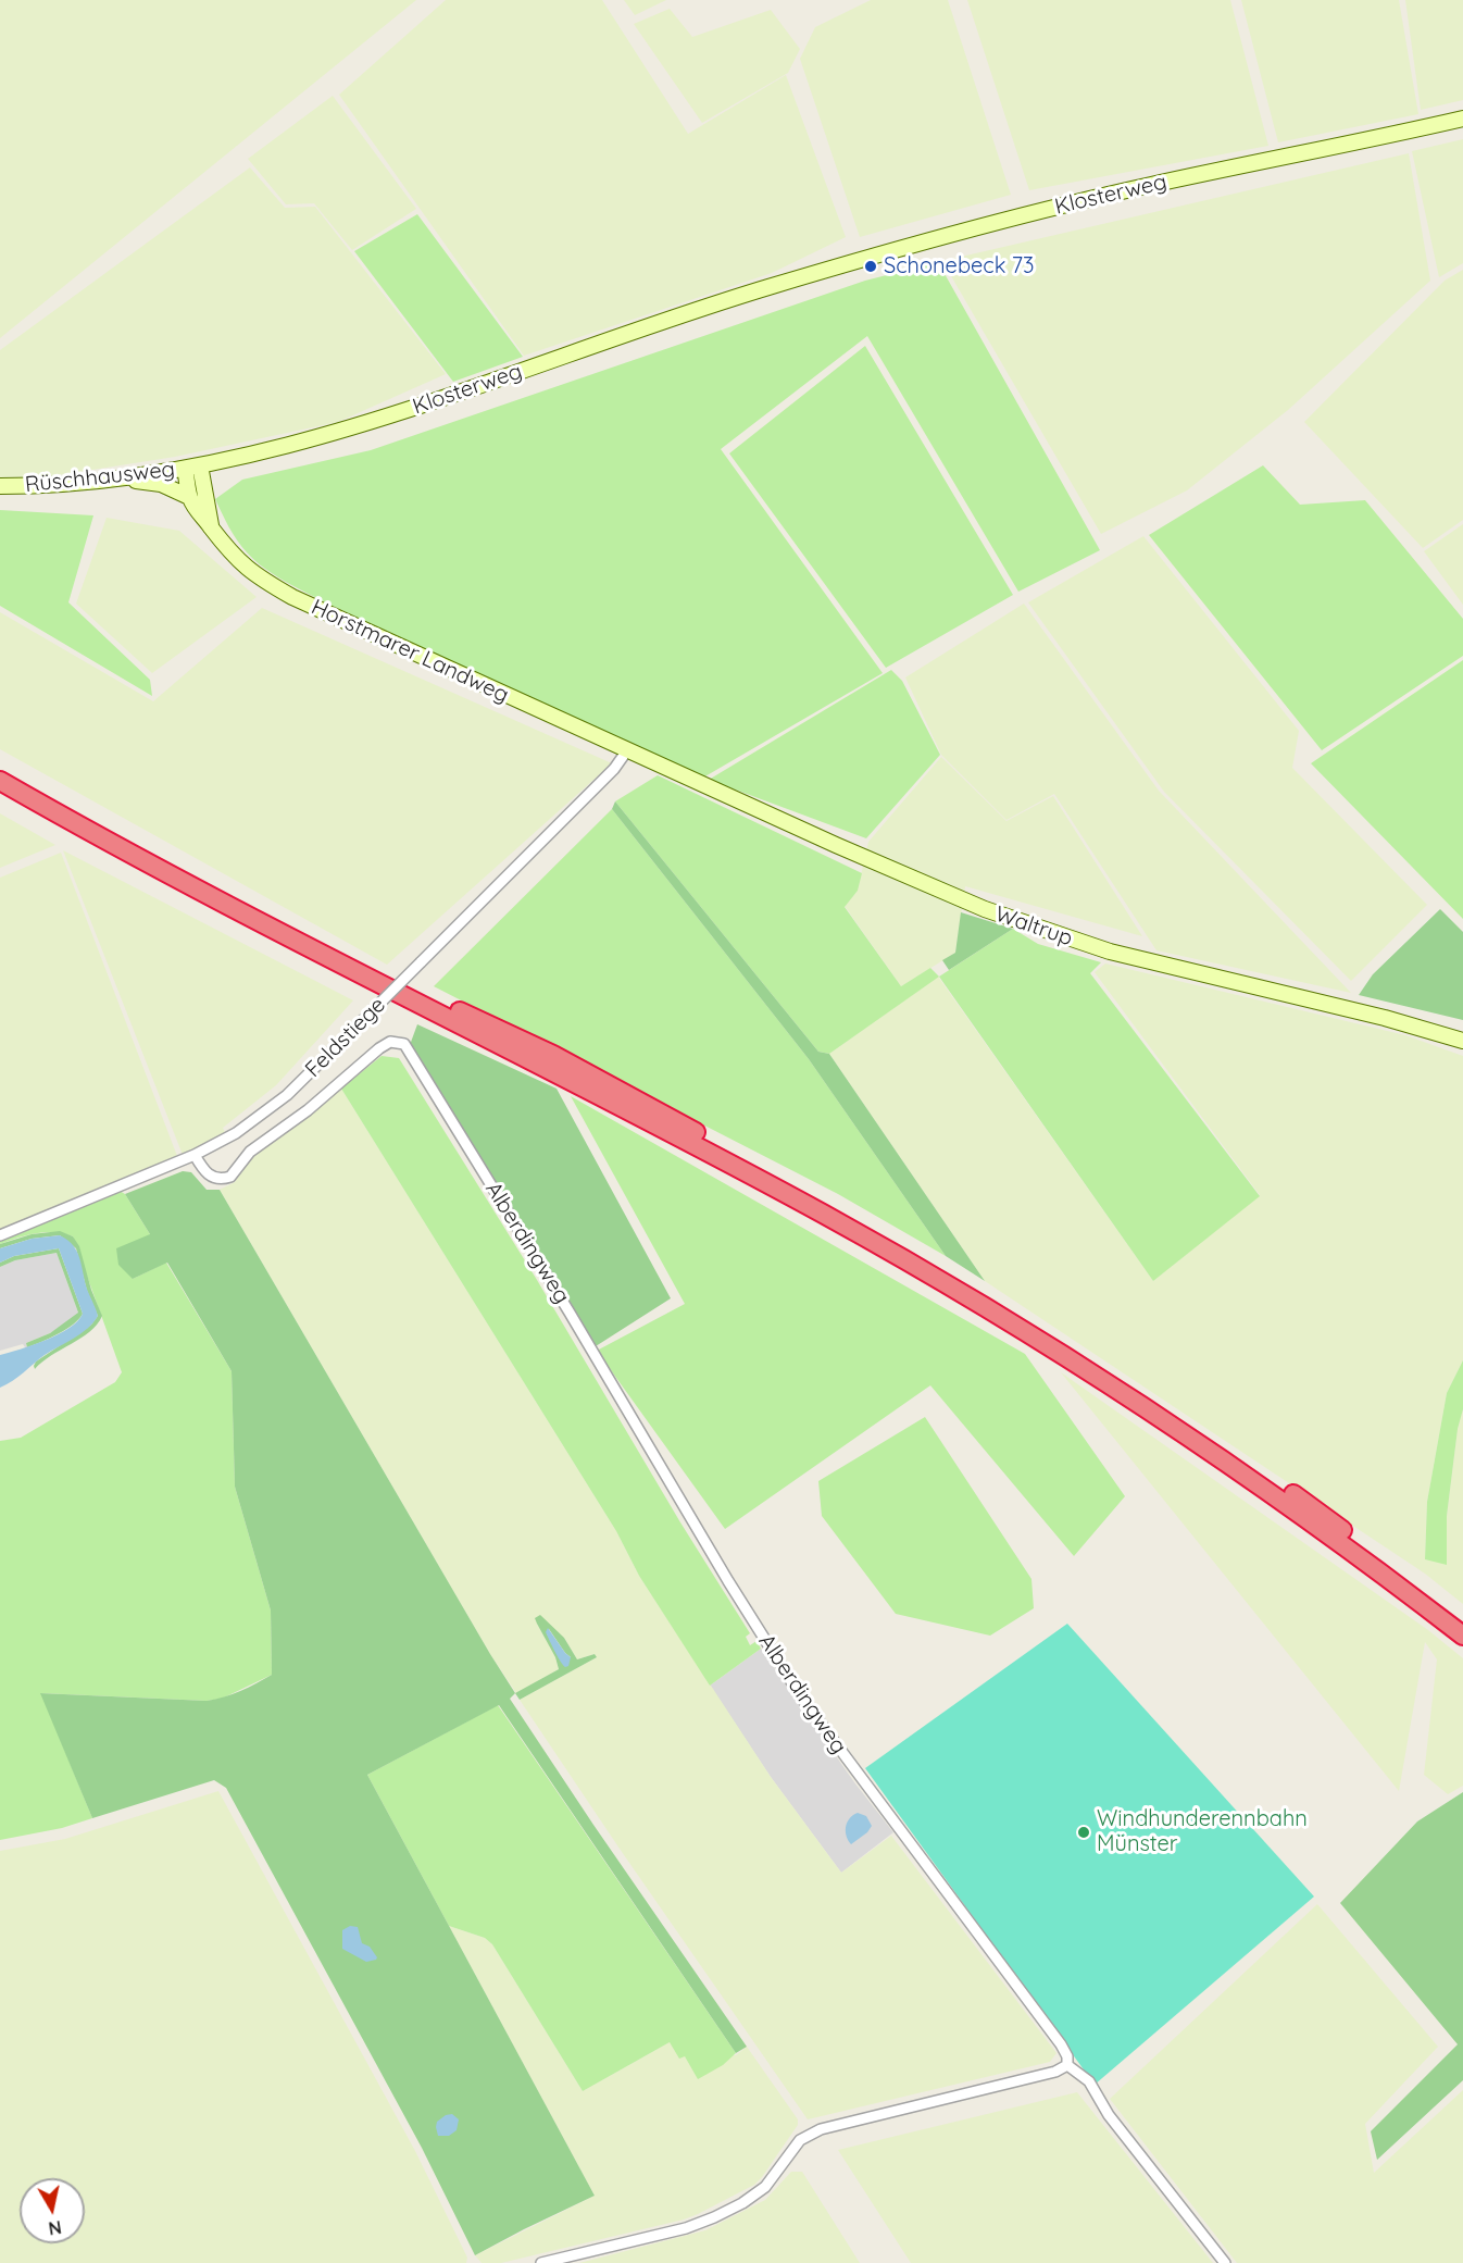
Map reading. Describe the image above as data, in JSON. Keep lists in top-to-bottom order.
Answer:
{
  "streets": {
    "main road": [
      "Klosterweg",
      "Rüschhausweg",
      "Horstmarer Landweg",
      "Waltrup"
    ],
    "street": ["Feldstiege", "Alberdingweg"]
  },
  "crossings": [
    ["Klosterweg", "Rüschhausweg"],
    ["Klosterweg", "Horstmarer Landweg"],
    ["Rüschhausweg", "Horstmarer Landweg"],
    ["Horstmarer Landweg", "Waltrup"],
    ["Horstmarer Landweg", "Feldstiege"],
    ["Waltrup", "Feldstiege"],
    ["Feldstiege", "Alberdingweg"]
  ],
  "places": ["Schonebeck 73", "Windhunderennbahn Münster"],
  "north": "bottom"
}
